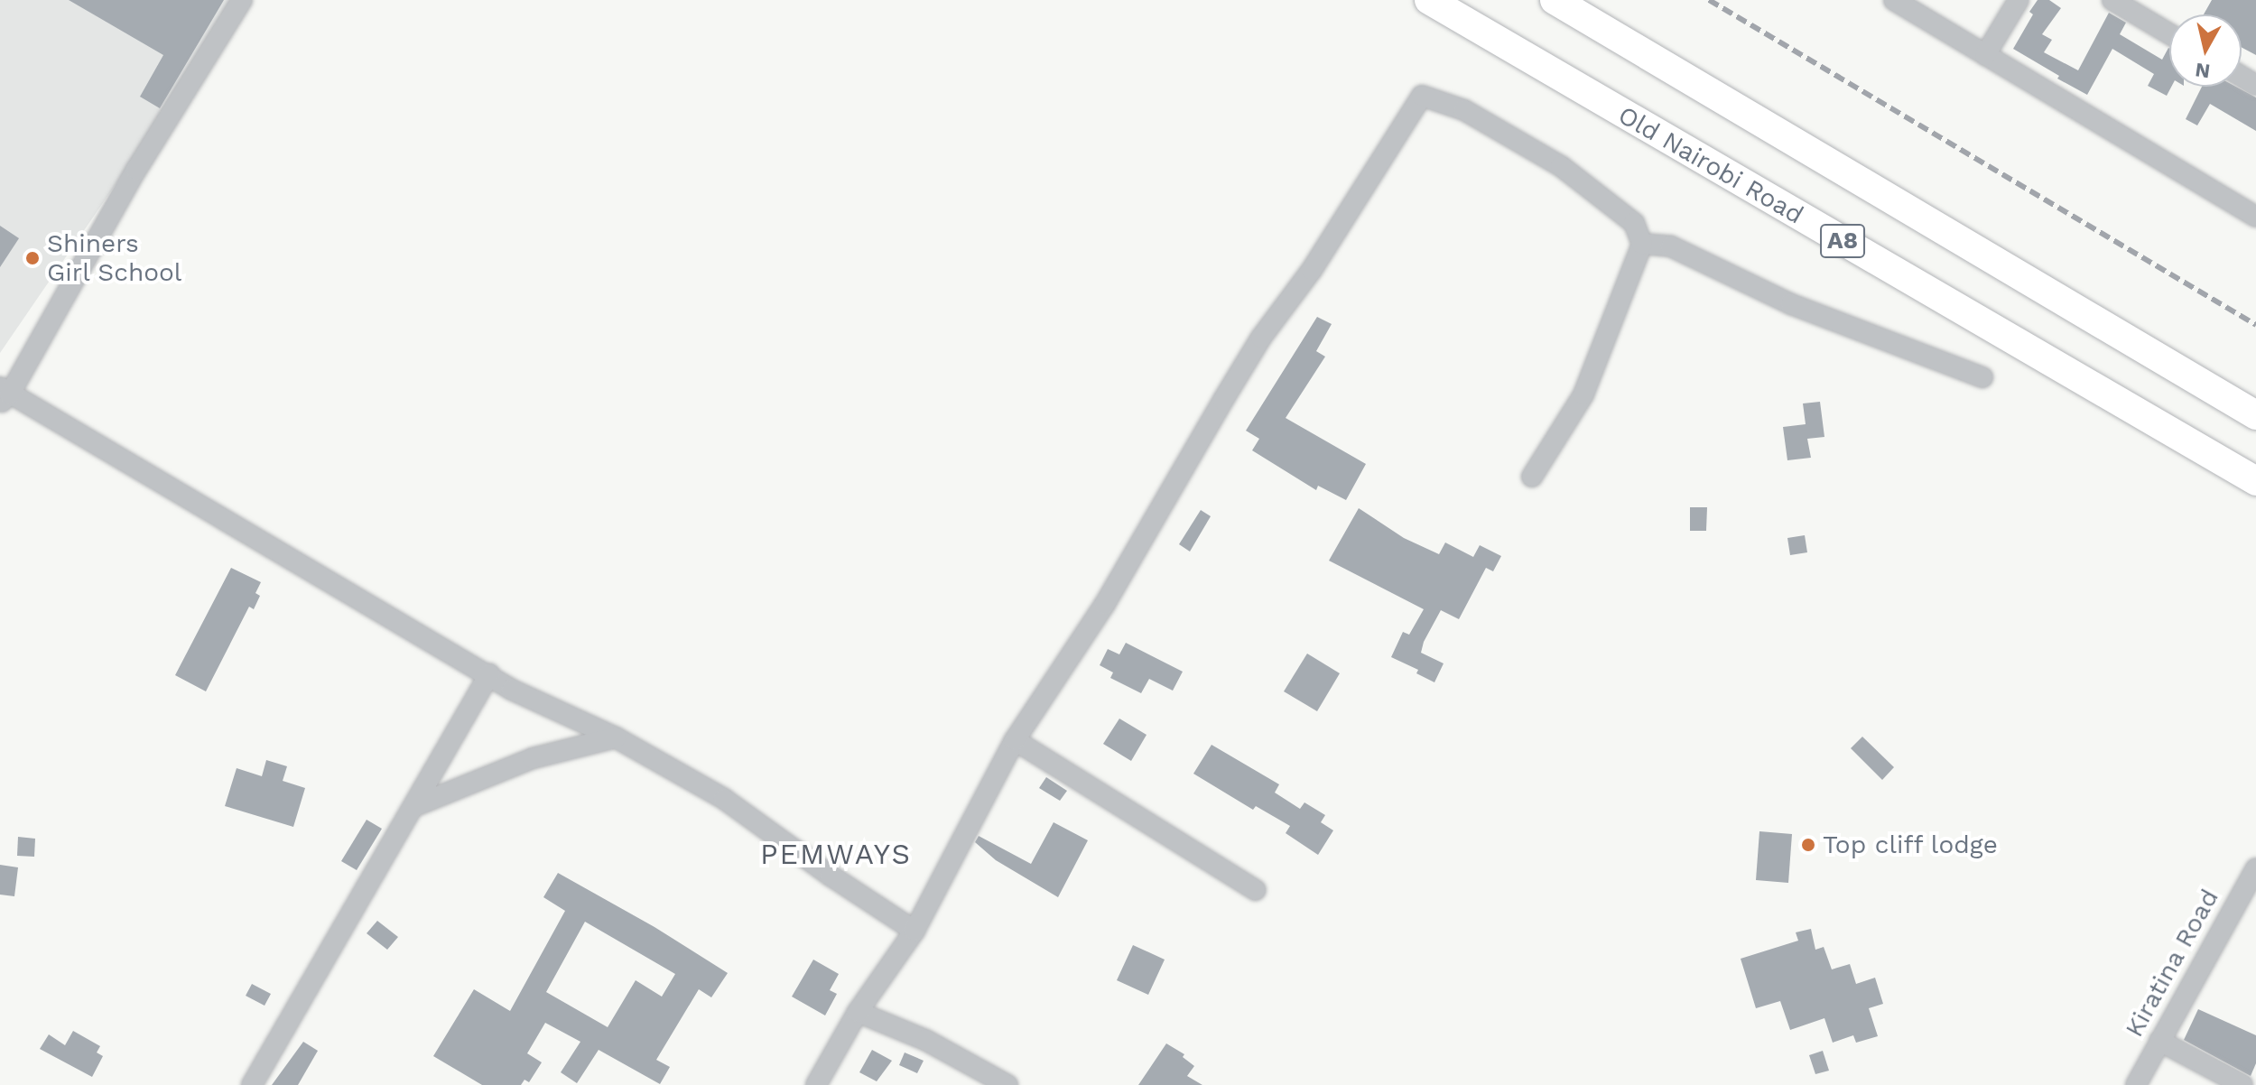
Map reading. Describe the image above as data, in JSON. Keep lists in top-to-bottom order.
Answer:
{
  "streets": {
    "highway": ["Old Nairobi Road", "A8"],
    "street": ["Kiratina Road"]
  },
  "districts": ["PEMWAYS"],
  "places": ["Shiners Girl School", "Top cliff lodge"],
  "north": "bottom"
}
